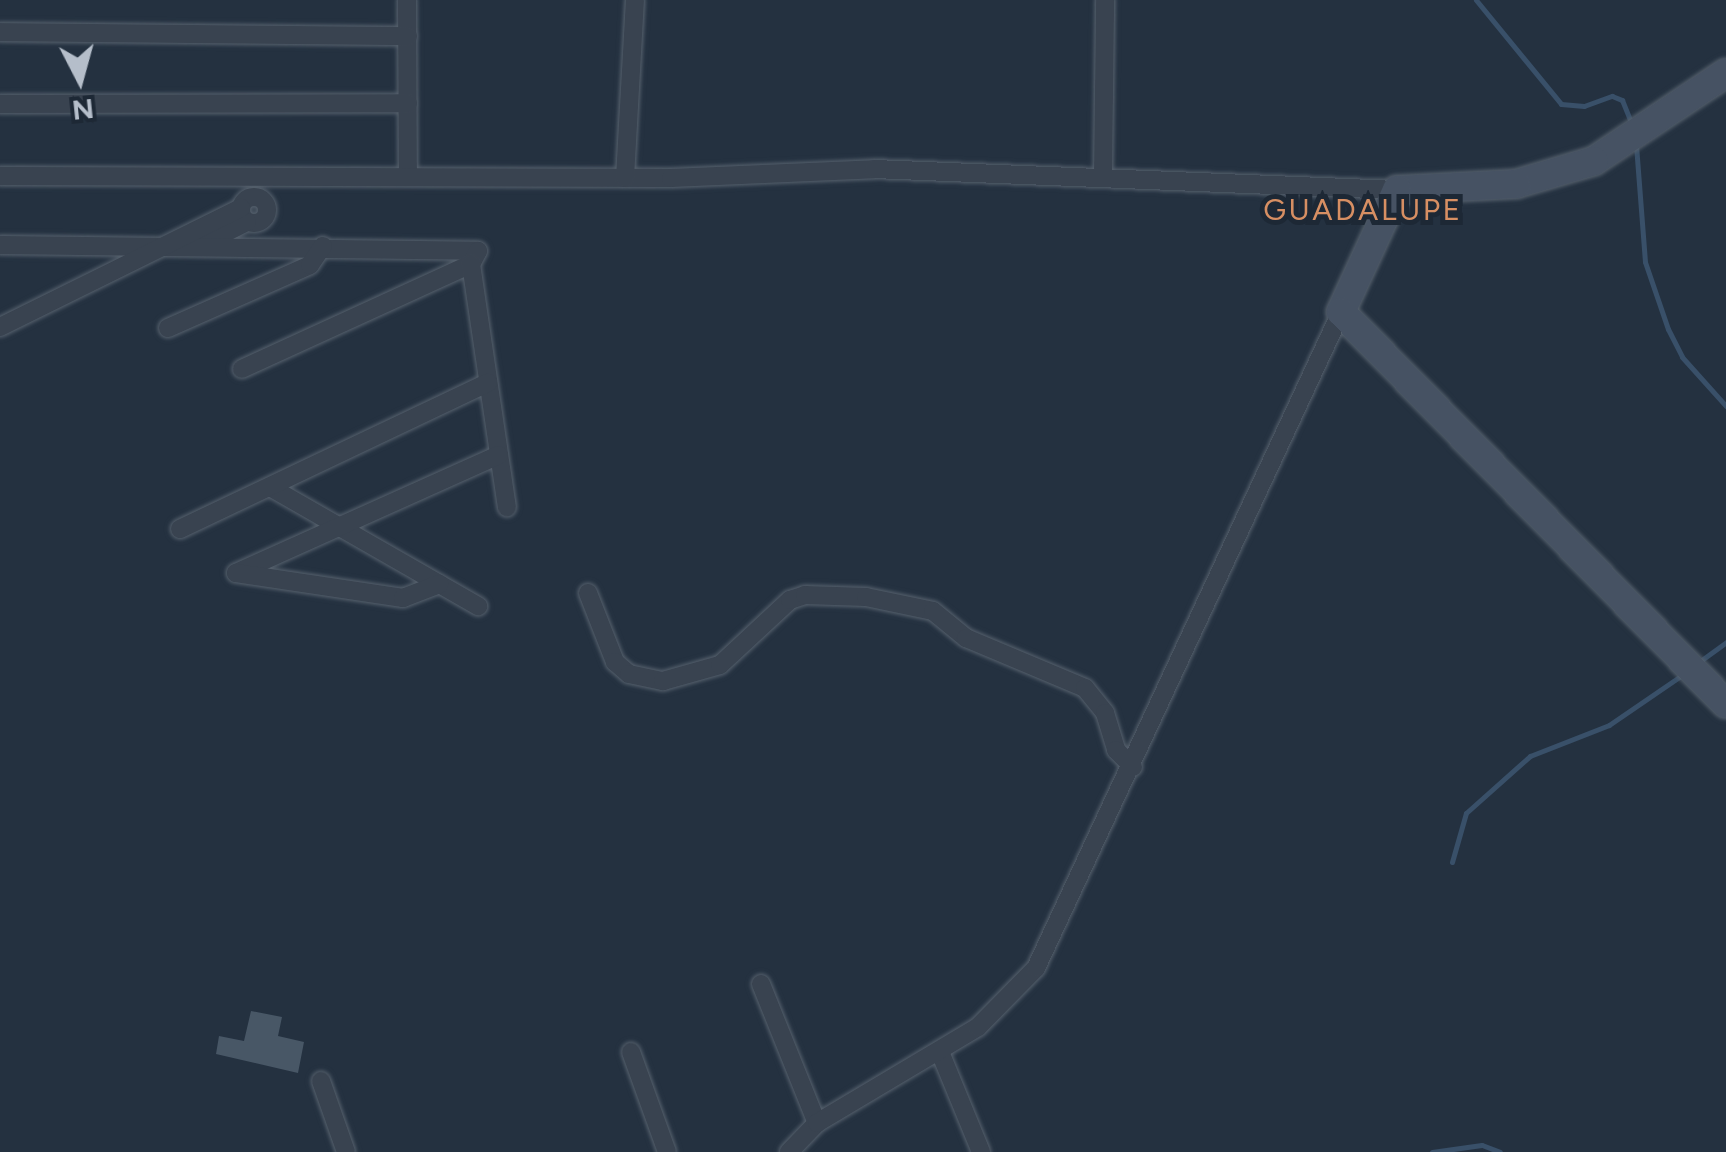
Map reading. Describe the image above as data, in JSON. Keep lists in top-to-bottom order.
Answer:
{
  "districts": ["GUADALUPE"],
  "north": "bottom"
}
